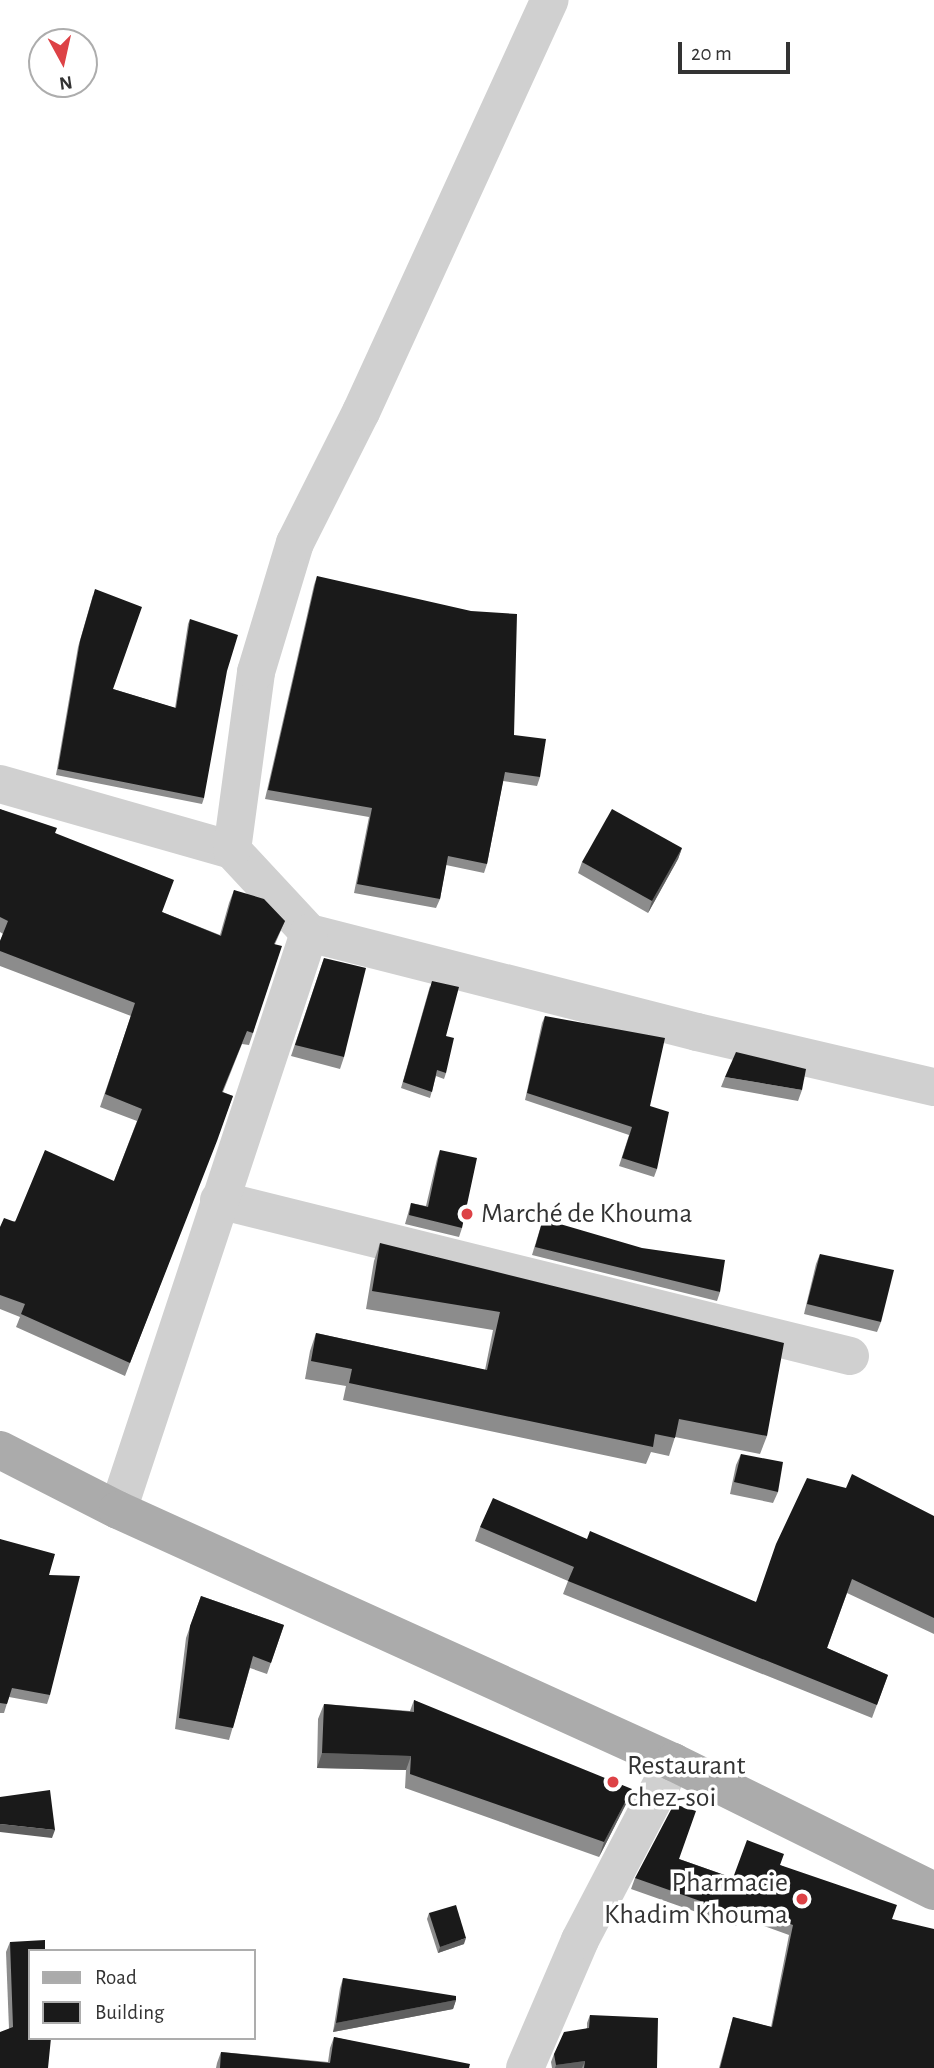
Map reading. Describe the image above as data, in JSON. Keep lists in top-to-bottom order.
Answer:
{
  "places": ["Marché de Khouma", "Restaurant chez-soi", "Pharmacie Khadim Khouma"],
  "legend": ["Road", "Building"],
  "scale_bar": "20 m",
  "north": "bottom"
}
